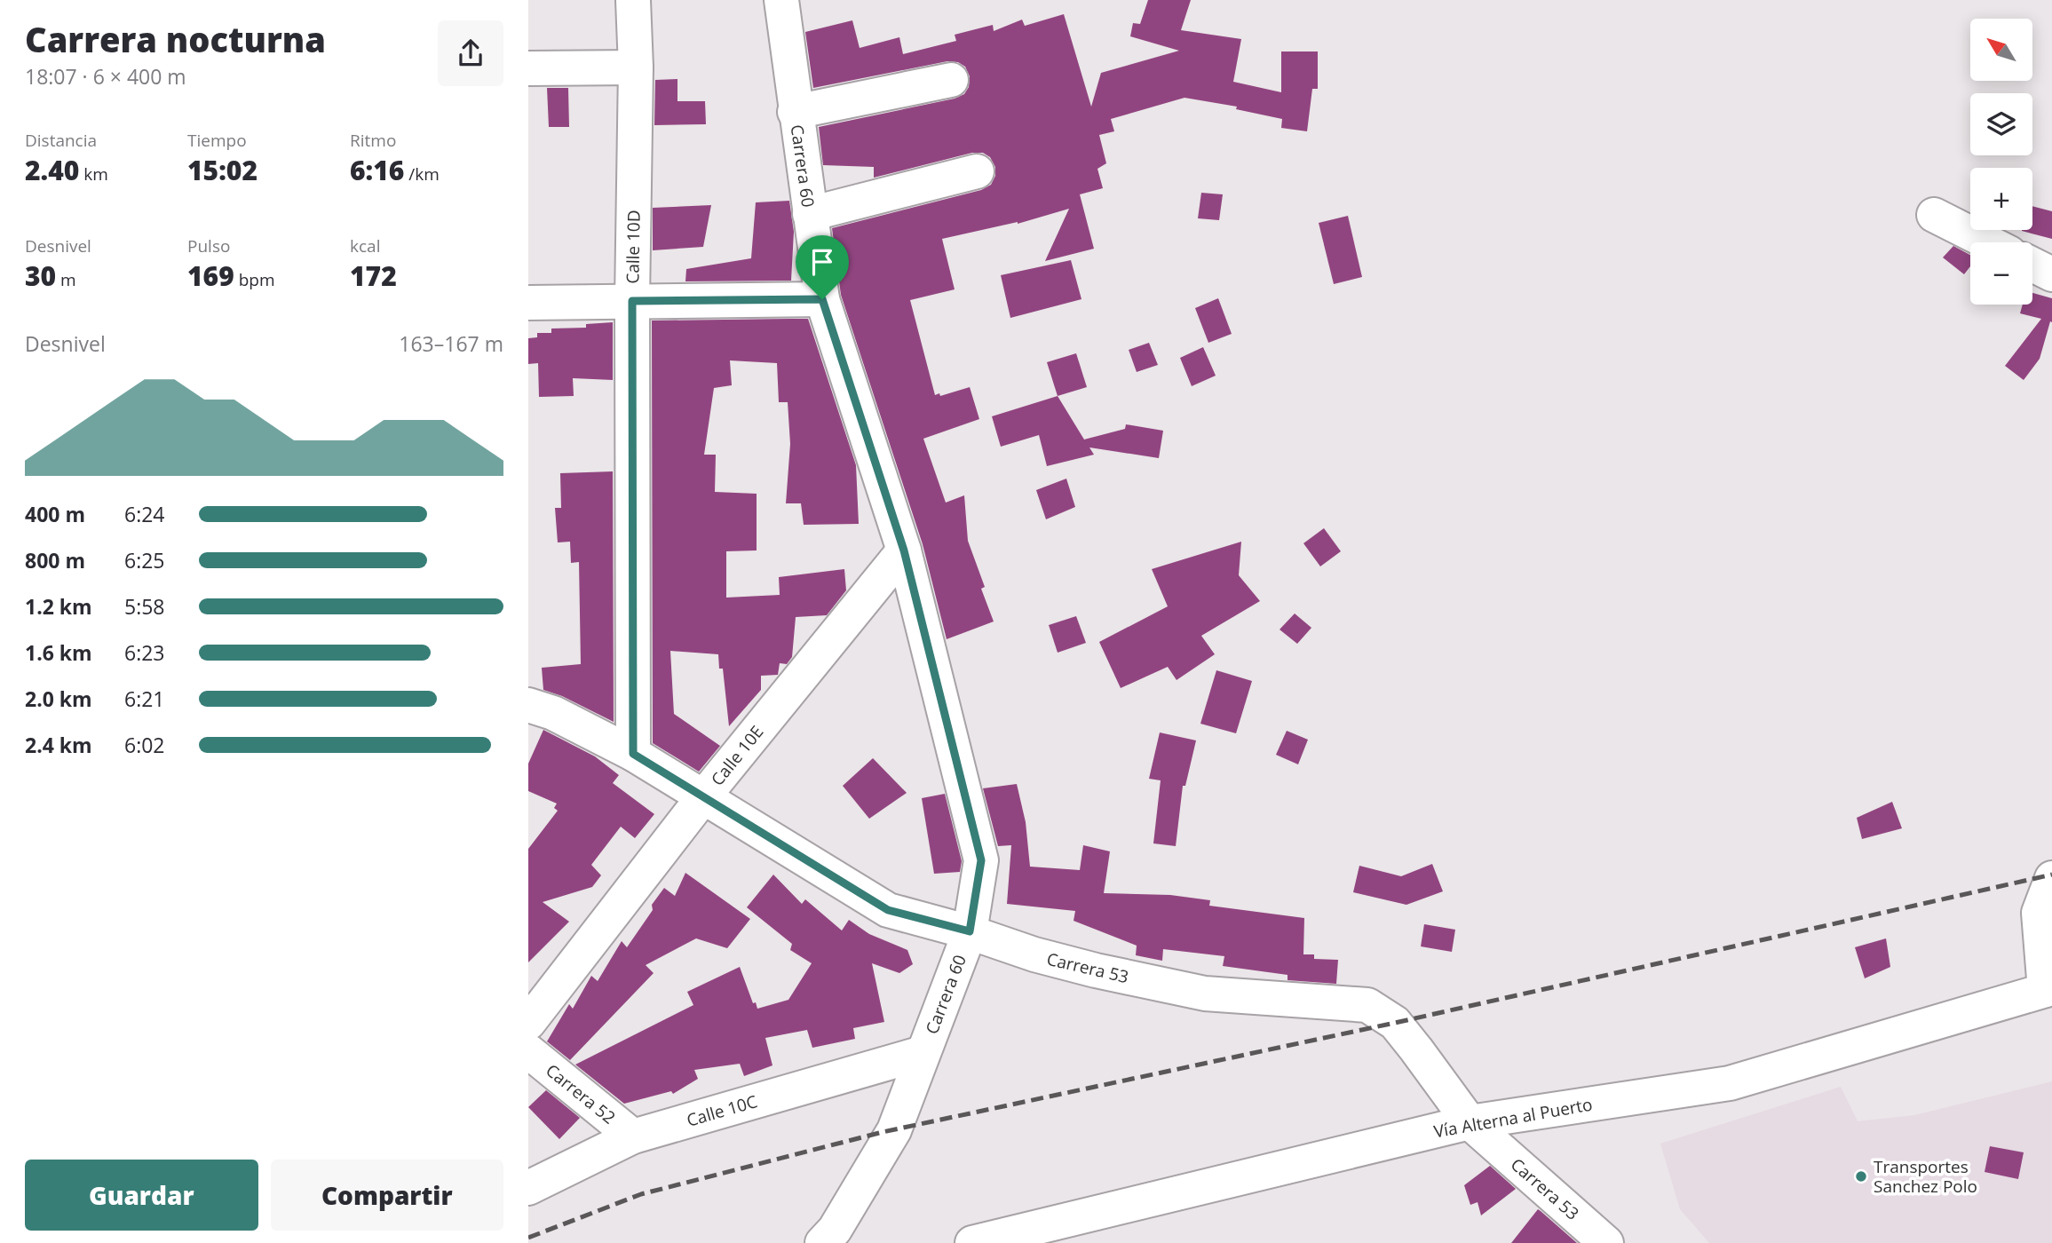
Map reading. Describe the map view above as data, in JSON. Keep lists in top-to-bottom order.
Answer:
{
  "streets": {
    "street": [
      "Carrera 60",
      "Calle 10D",
      "Calle 10E",
      "Carrera 53",
      "Carrera 52",
      "Calle 10C",
      "Vía Alterna al Puerto"
    ]
  },
  "crossings": [
    ["Carrera 60", "Calle 10E"],
    ["Carrera 60", "Carrera 53"],
    ["Carrera 60", "Calle 10C"],
    ["Calle 10D", "Carrera 53"],
    ["Calle 10E", "Carrera 53"],
    ["Carrera 53", "Vía Alterna al Puerto"],
    ["Carrera 52", "Calle 10C"]
  ],
  "places": ["Transportes Sanchez Polo"],
  "north": "top left",
  "page": {
    "heading": ["Carrera nocturna", "18:07 · 6 × 400 m"],
    "map_buttons": ["+", "−"],
    "stats": [
      ["Distancia", "2.40 km"],
      ["Tiempo", "15:02"],
      ["Ritmo", "6:16 /km"],
      ["Desnivel", "30 m"],
      ["Pulso", "169 bpm"],
      ["kcal", "172"]
    ],
    "chart": ["Desnivel", "163–167 m"],
    "list": [
      {
        "name": "400 m",
        "note": "6:24"
      },
      {
        "name": "800 m",
        "note": "6:25"
      },
      {
        "name": "1.2 km",
        "note": "5:58"
      },
      {
        "name": "1.6 km",
        "note": "6:23"
      },
      {
        "name": "2.0 km",
        "note": "6:21"
      },
      {
        "name": "2.4 km",
        "note": "6:02"
      }
    ],
    "buttons": ["Guardar", "Compartir"]
  }
}
